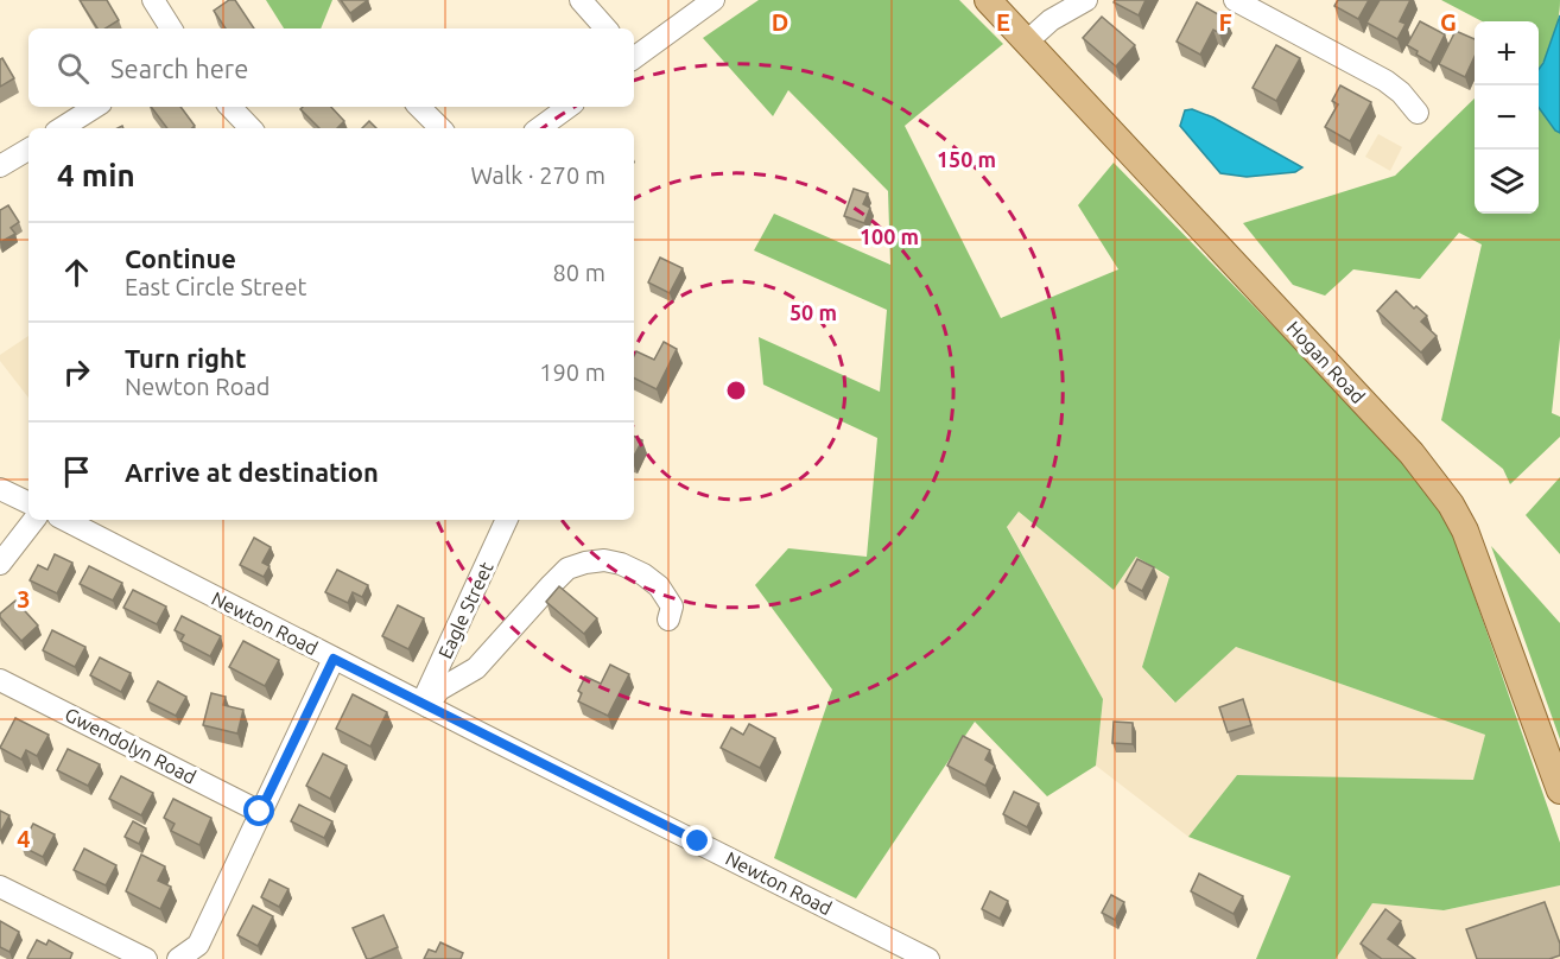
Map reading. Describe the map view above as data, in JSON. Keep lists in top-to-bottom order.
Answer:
{
  "streets": {
    "main road": ["Hogan Road"],
    "street": ["Eagle Street", "Newton Road", "Gwendolyn Road"]
  },
  "crossings": [
    ["Eagle Street", "Newton Road"]
  ],
  "page": {
    "map_buttons": ["+", "−"],
    "search": "Search here",
    "heading": ["4 min", "Walk · 270 m"],
    "list": [
      ["Continue", "East Circle Street", "80 m"],
      ["Turn right", "Newton Road", "190 m"],
      "Arrive at destination"
    ]
  },
  "grid": {
    "columns": [
      "D",
      "E",
      "F",
      "G"
    ],
    "rows": ["3", "4"]
  },
  "rings": ["150 m", "100 m", "50 m"]
}
